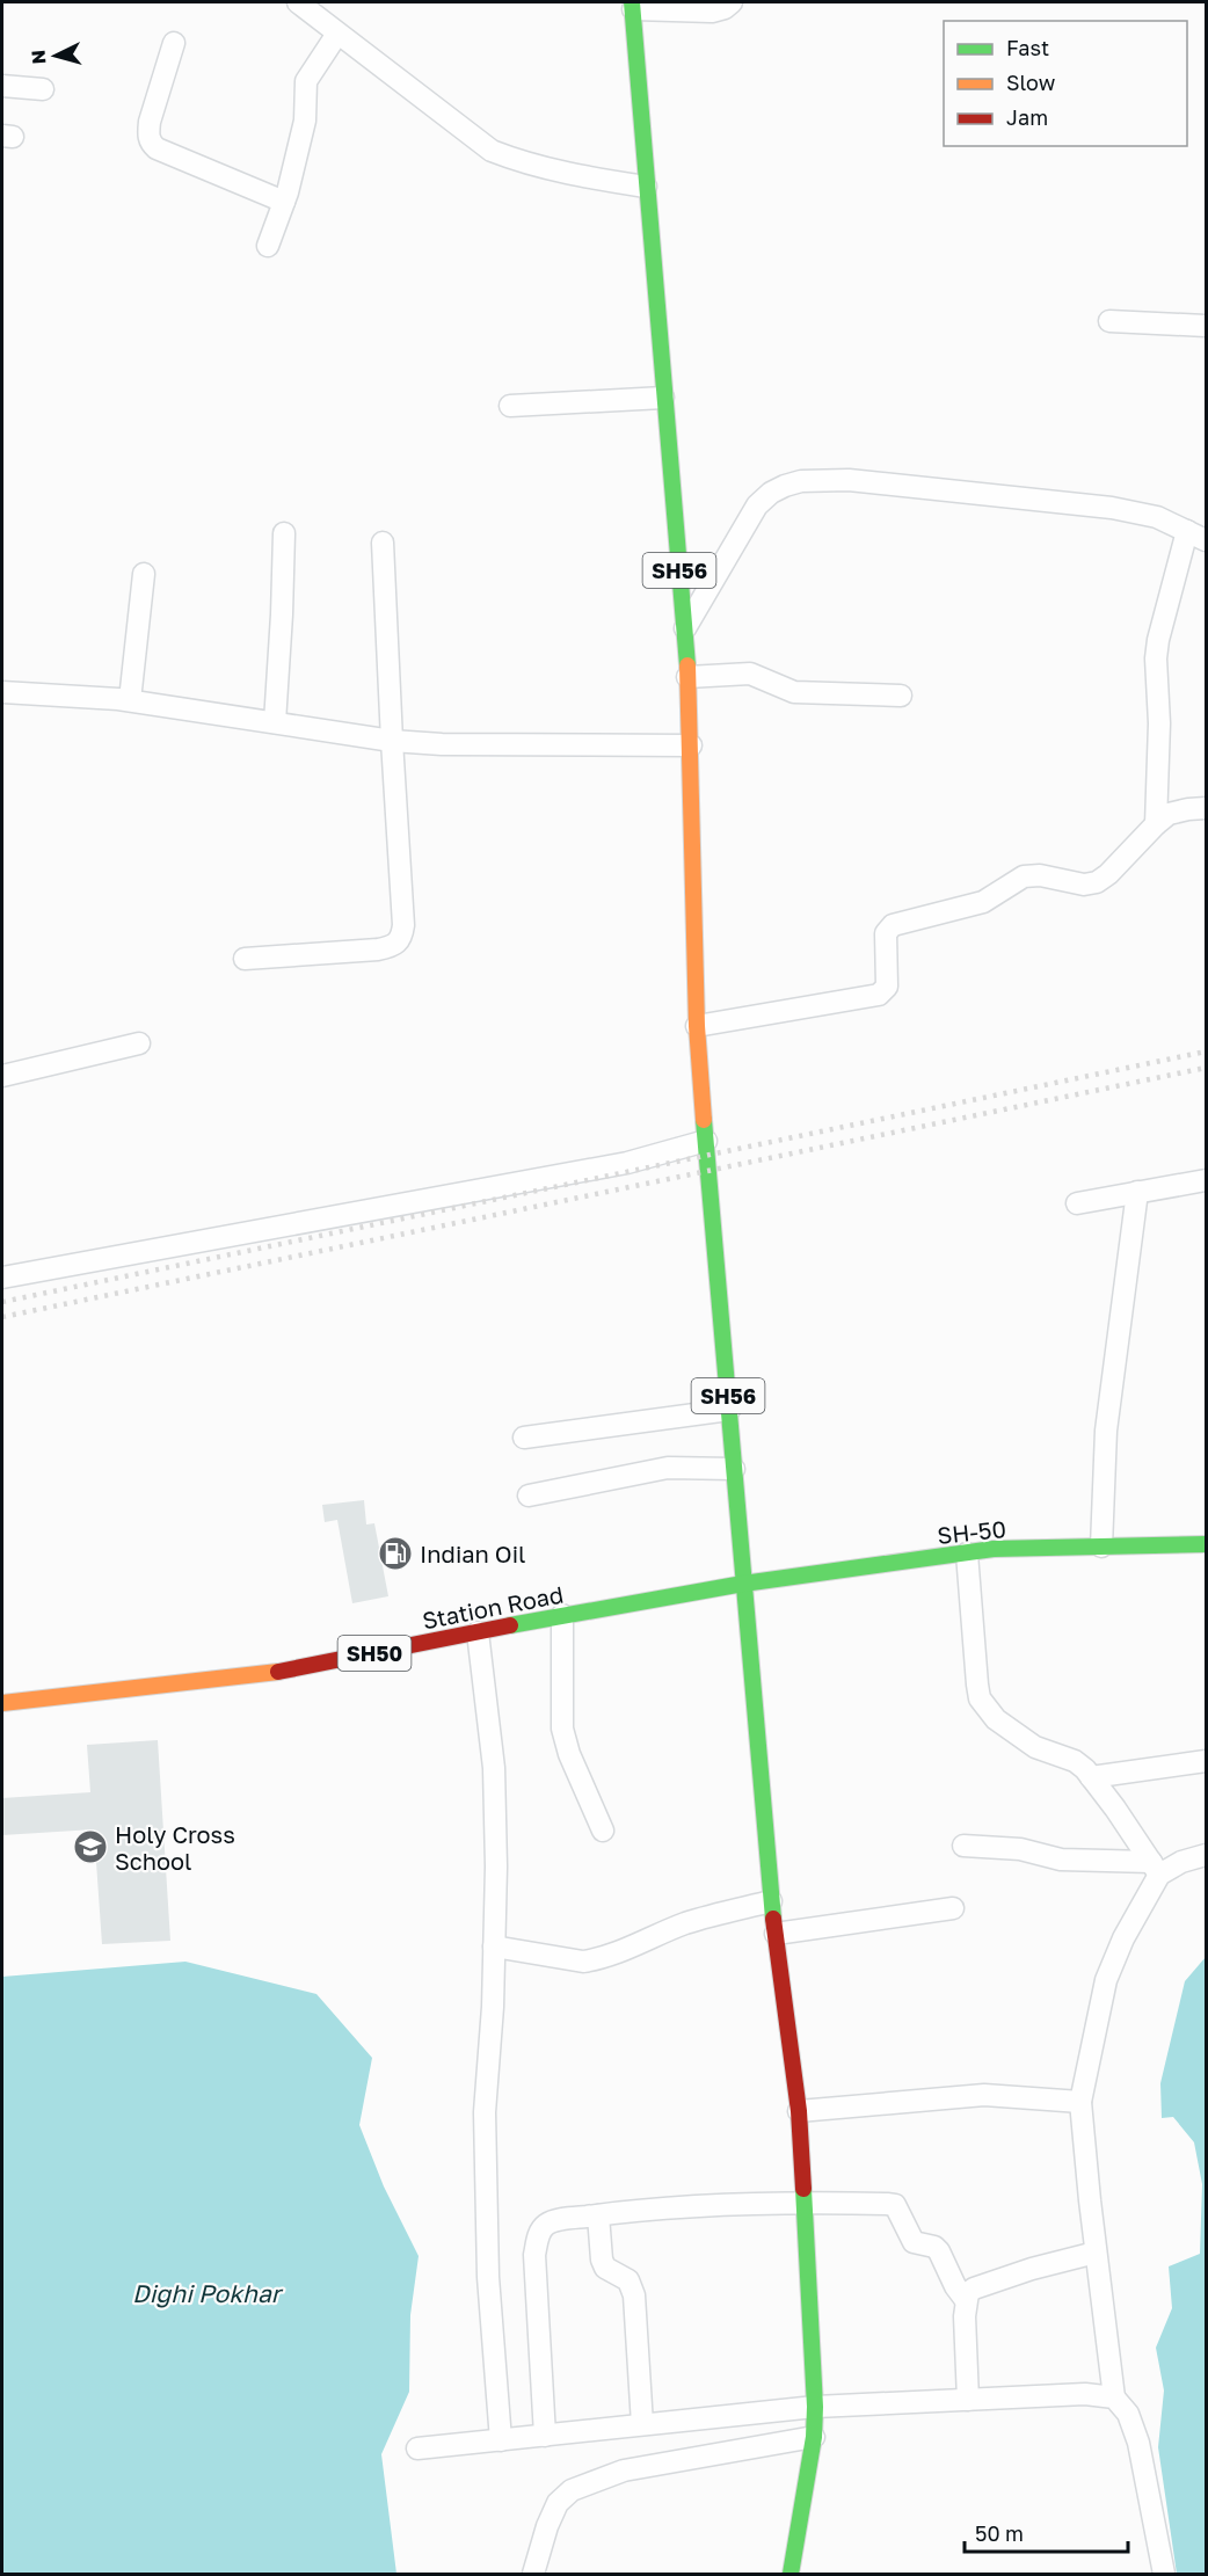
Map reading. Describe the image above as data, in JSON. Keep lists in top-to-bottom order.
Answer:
{
  "streets": {
    "main road": [
      "SH56",
      "SH-50",
      "Station Road",
      "SH50"
    ]
  },
  "crossings": [
    ["SH56", "SH-50"],
    ["SH56", "Station Road"],
    ["SH-50", "Station Road"]
  ],
  "water": ["Dighi Pokhar"],
  "places": {
    "fuel station": ["Indian Oil"],
    "school or university": ["Holy Cross School"]
  },
  "legend": ["Fast", "Slow", "Jam"],
  "scale_bar": "50 m",
  "north": "left"
}
